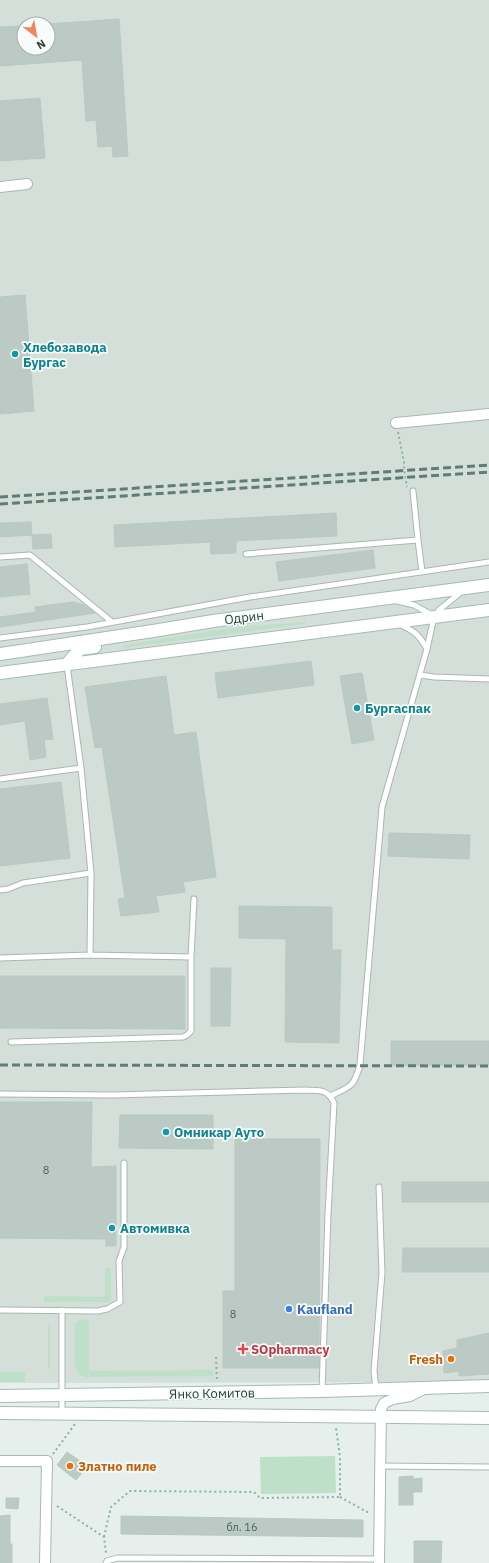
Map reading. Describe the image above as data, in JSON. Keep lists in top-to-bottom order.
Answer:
{
  "streets": {
    "main road": ["Одрин", "Янко Комитов"]
  },
  "places": {
    "other": [
      "Хлебозавода Бургас",
      "Бургаспак",
      "Омникар Ауто",
      "Автомивка",
      "Kaufland",
      "Fresh",
      "Златно пиле"
    ],
    "health": ["SOpharmacy"]
  },
  "house_numbers": ["8", "8", "бл. 16"],
  "north": "bottom right"
}
